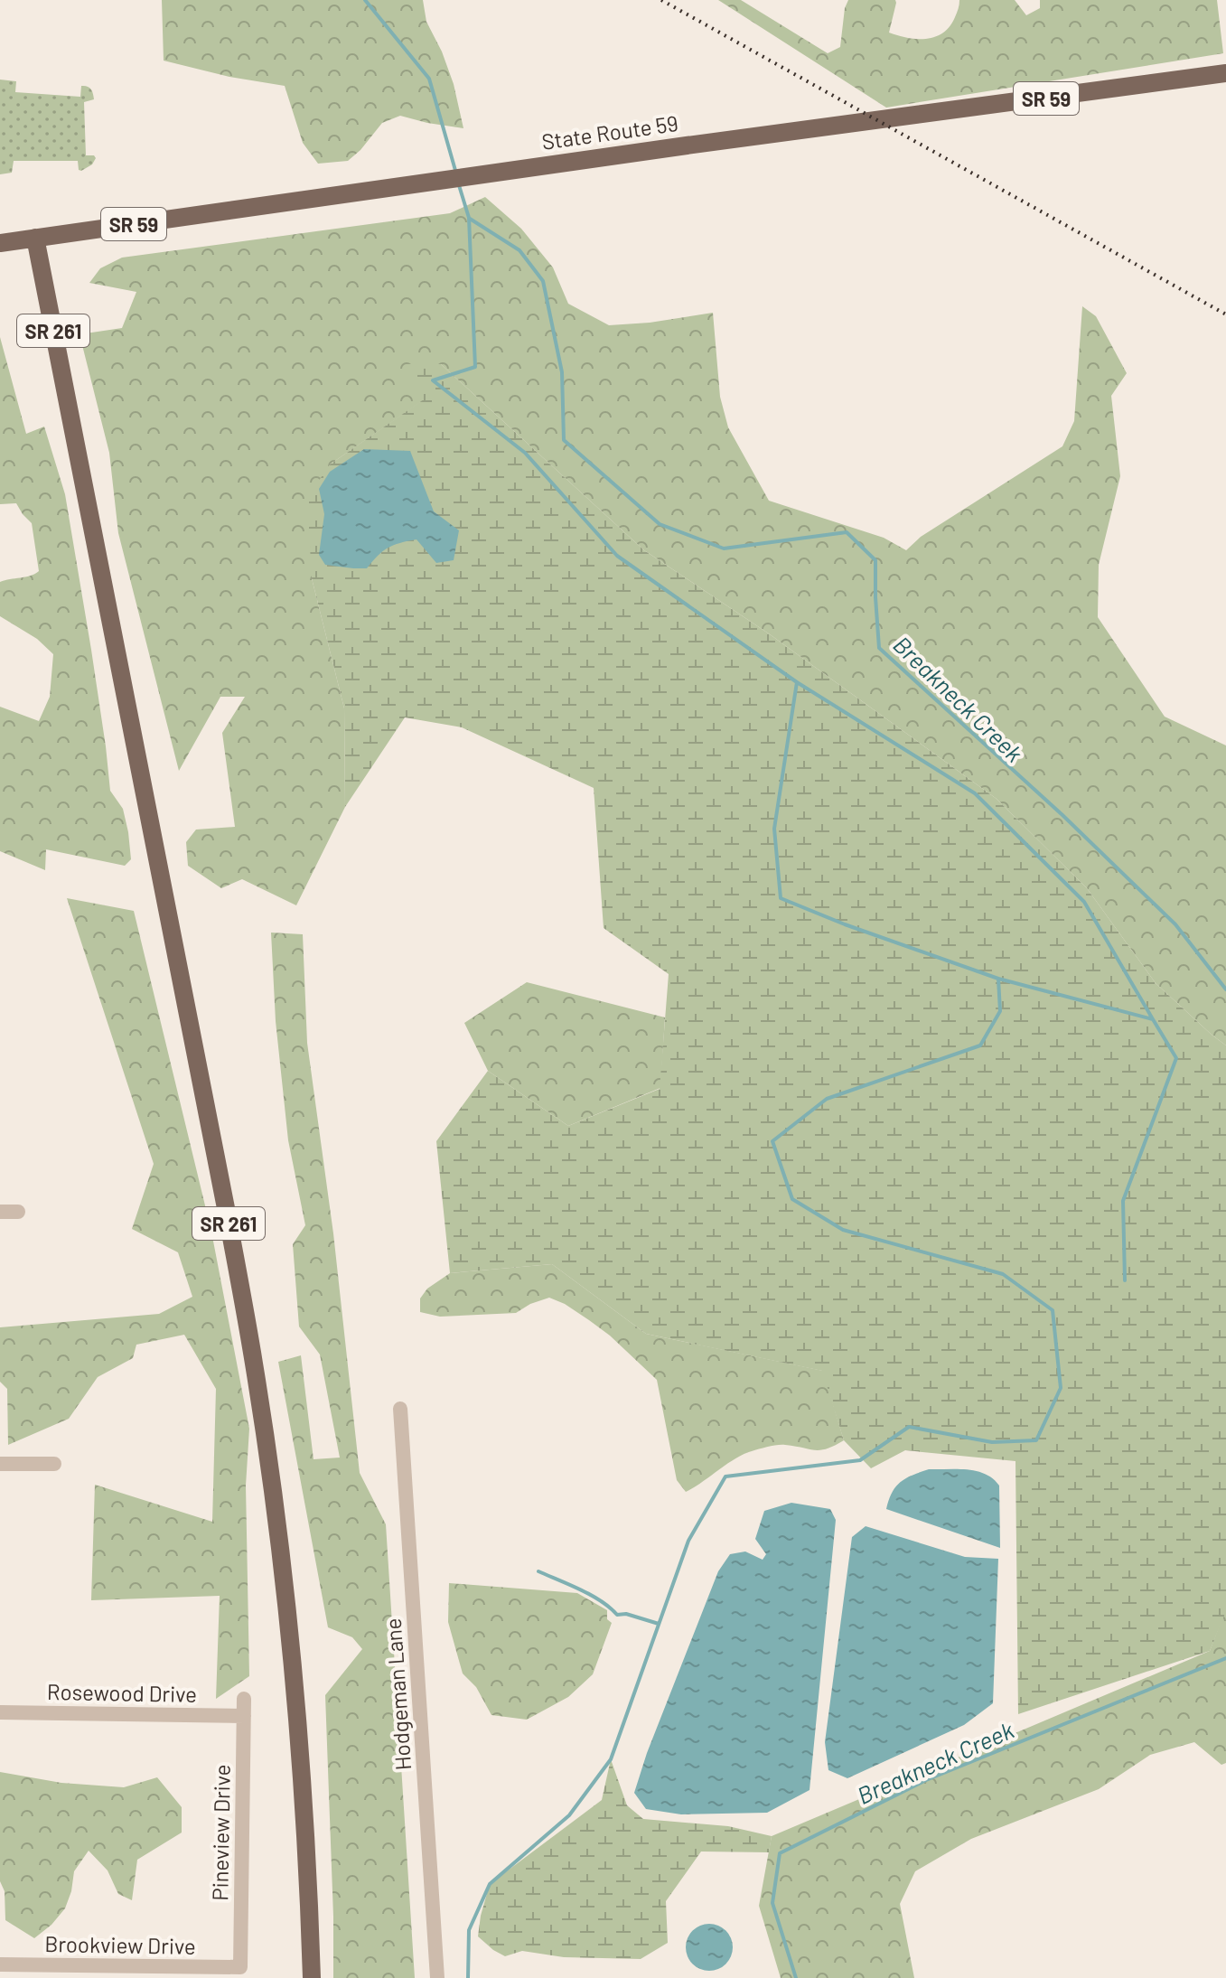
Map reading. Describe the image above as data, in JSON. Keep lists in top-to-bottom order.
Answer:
{
  "streets": {
    "main road": ["SR 59", "State Route 59", "SR 261"],
    "street": [
      "Rosewood Drive",
      "Hodgeman Lane",
      "Pineview Drive",
      "Brookview Drive"
    ]
  },
  "crossings": [
    ["State Route 59", "SR 261"],
    ["Rosewood Drive", "Pineview Drive"],
    ["Pineview Drive", "Brookview Drive"]
  ],
  "water": ["Breakneck Creek"]
}
